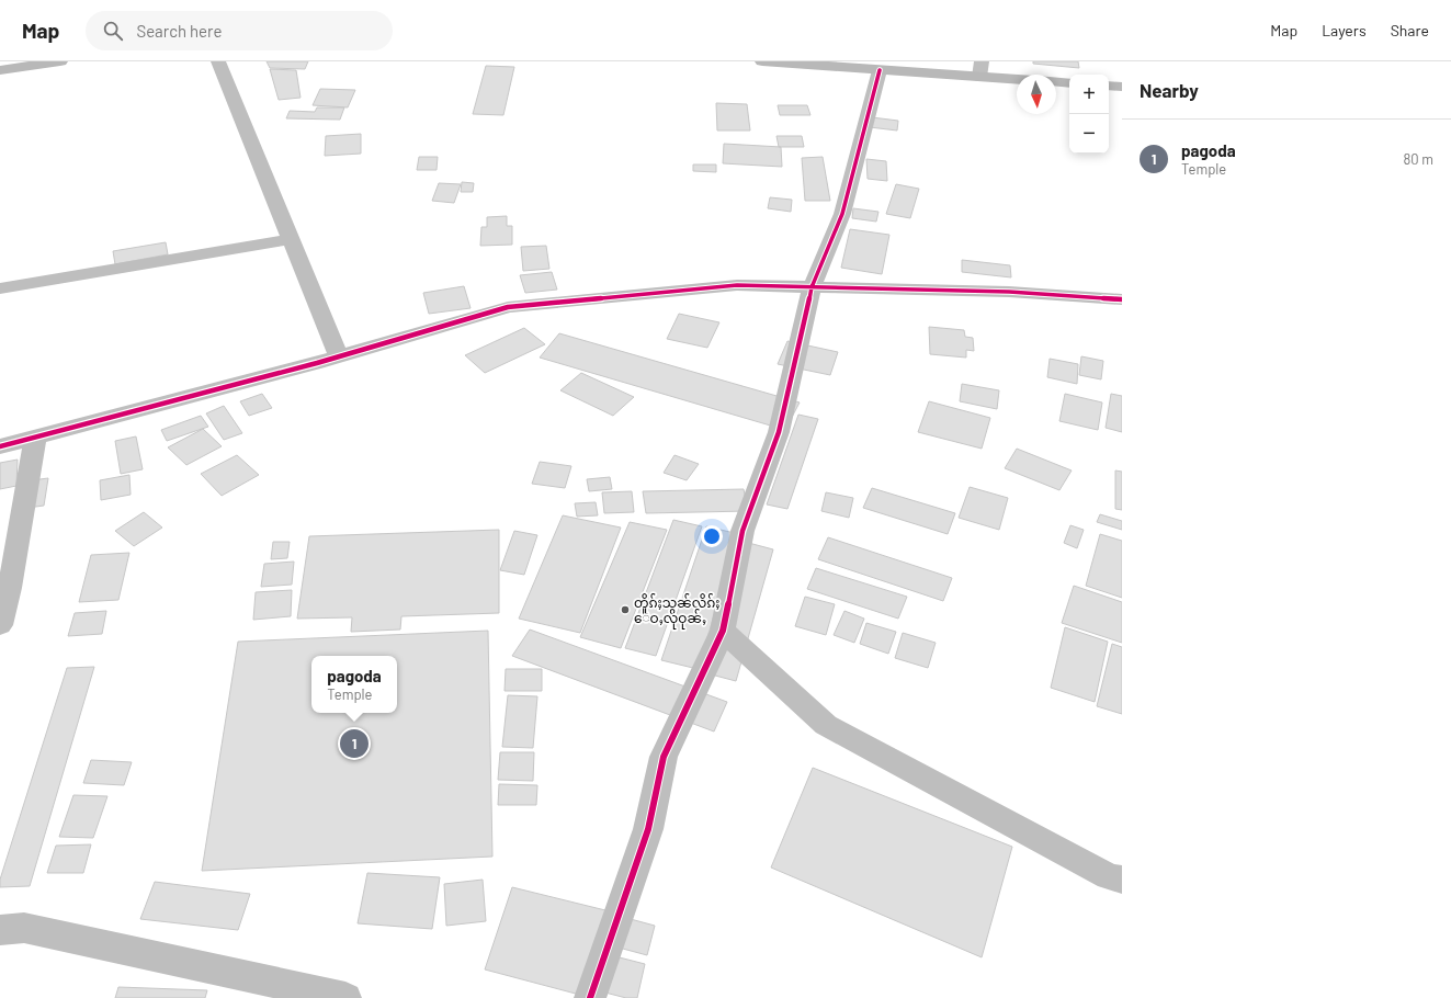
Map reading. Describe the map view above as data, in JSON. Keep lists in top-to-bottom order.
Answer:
{
  "places": ["တိူၵ်ႈသွၼ်လိၵ်ႈ ေဝႇလုဝုၼ်ႇ"],
  "north": "bottom",
  "page": {
    "header": "Map",
    "search": "Search here",
    "nav": ["Map", "Layers", "Share"],
    "heading": "Nearby",
    "map_buttons": ["+", "−"],
    "list": [
      {
        "mark": "1",
        "name": "pagoda",
        "note": "Temple",
        "value": "80 m"
      }
    ],
    "popup": ["pagoda", "Temple"],
    "pins": "1"
  }
}
